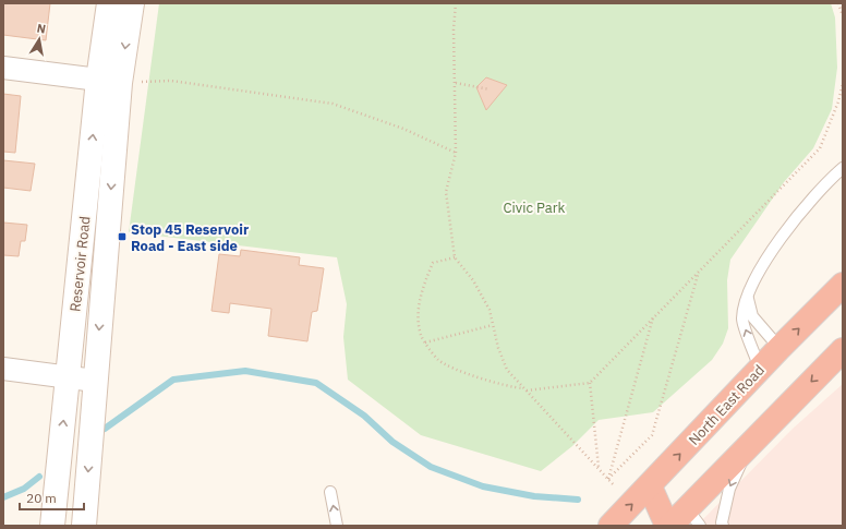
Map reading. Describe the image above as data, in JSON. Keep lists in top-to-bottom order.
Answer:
{
  "streets": {
    "highway": ["North East Road"],
    "main road": ["Reservoir Road"]
  },
  "parks": ["Civic Park"],
  "places": {
    "transit": ["Stop 45 Reservoir Road - East side"]
  },
  "scale_bar": "20 m",
  "north": "top"
}
